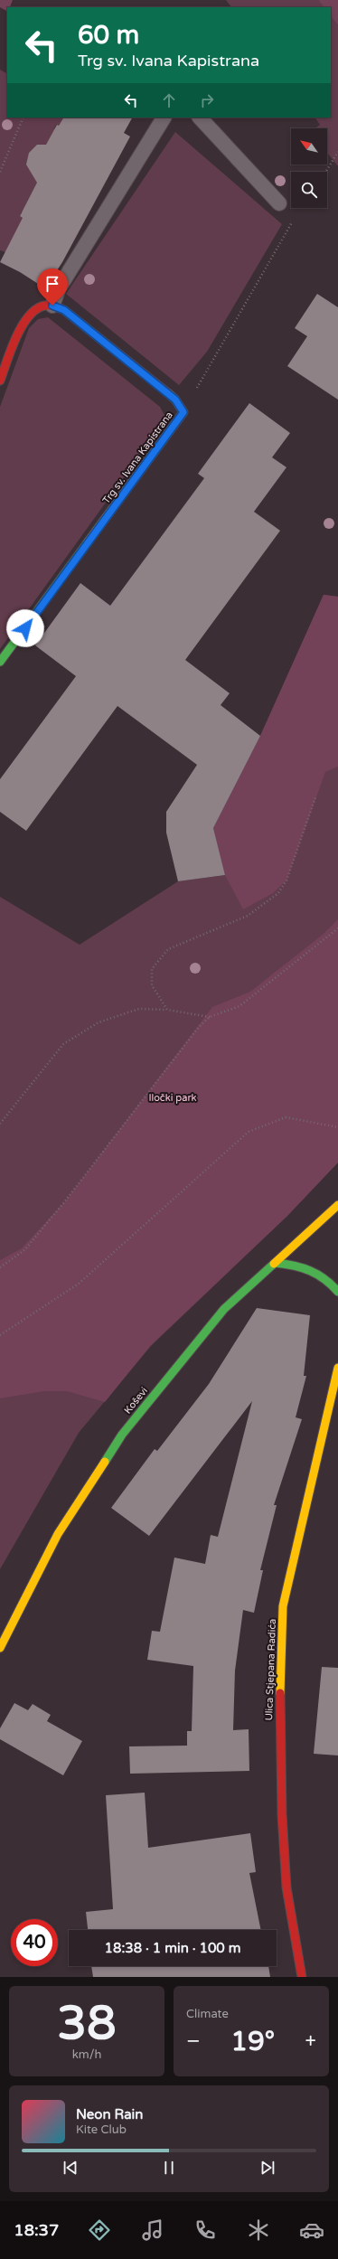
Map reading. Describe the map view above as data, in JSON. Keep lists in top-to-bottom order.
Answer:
{
  "streets": {
    "street": ["Trg sv. Ivana Kapistrana", "Koševi", "Ulica Stjepana Radića"]
  },
  "parks": ["Iločki park"],
  "north": "top left",
  "page": {
    "turn": ["60 m", "Trg sv. Ivana Kapistrana"],
    "limit": "40",
    "trip": "18:38 · 1 min · 100 m",
    "tile": [
      ["38", "km/h"],
      "Climate"
    ],
    "heat": ["−", "19°", "+"],
    "song": ["Neon Rain", "Kite Club"],
    "tabs": "18:37"
  }
}
